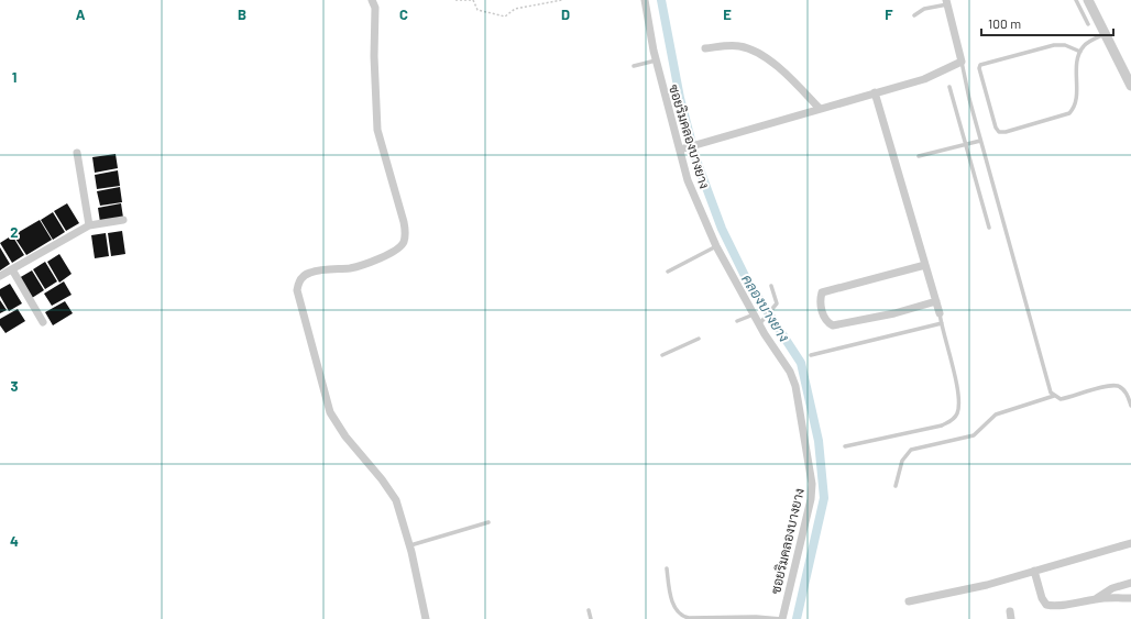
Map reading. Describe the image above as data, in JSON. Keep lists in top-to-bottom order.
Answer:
{
  "streets": {
    "street": ["ซอยริมคลองบางยาง"]
  },
  "water": ["คลองบางยาง"],
  "scale_bar": "100 m",
  "grid": {
    "columns": [
      "A",
      "B",
      "C",
      "D",
      "E",
      "F"
    ],
    "rows": [
      "1",
      "2",
      "3",
      "4"
    ]
  }
}
